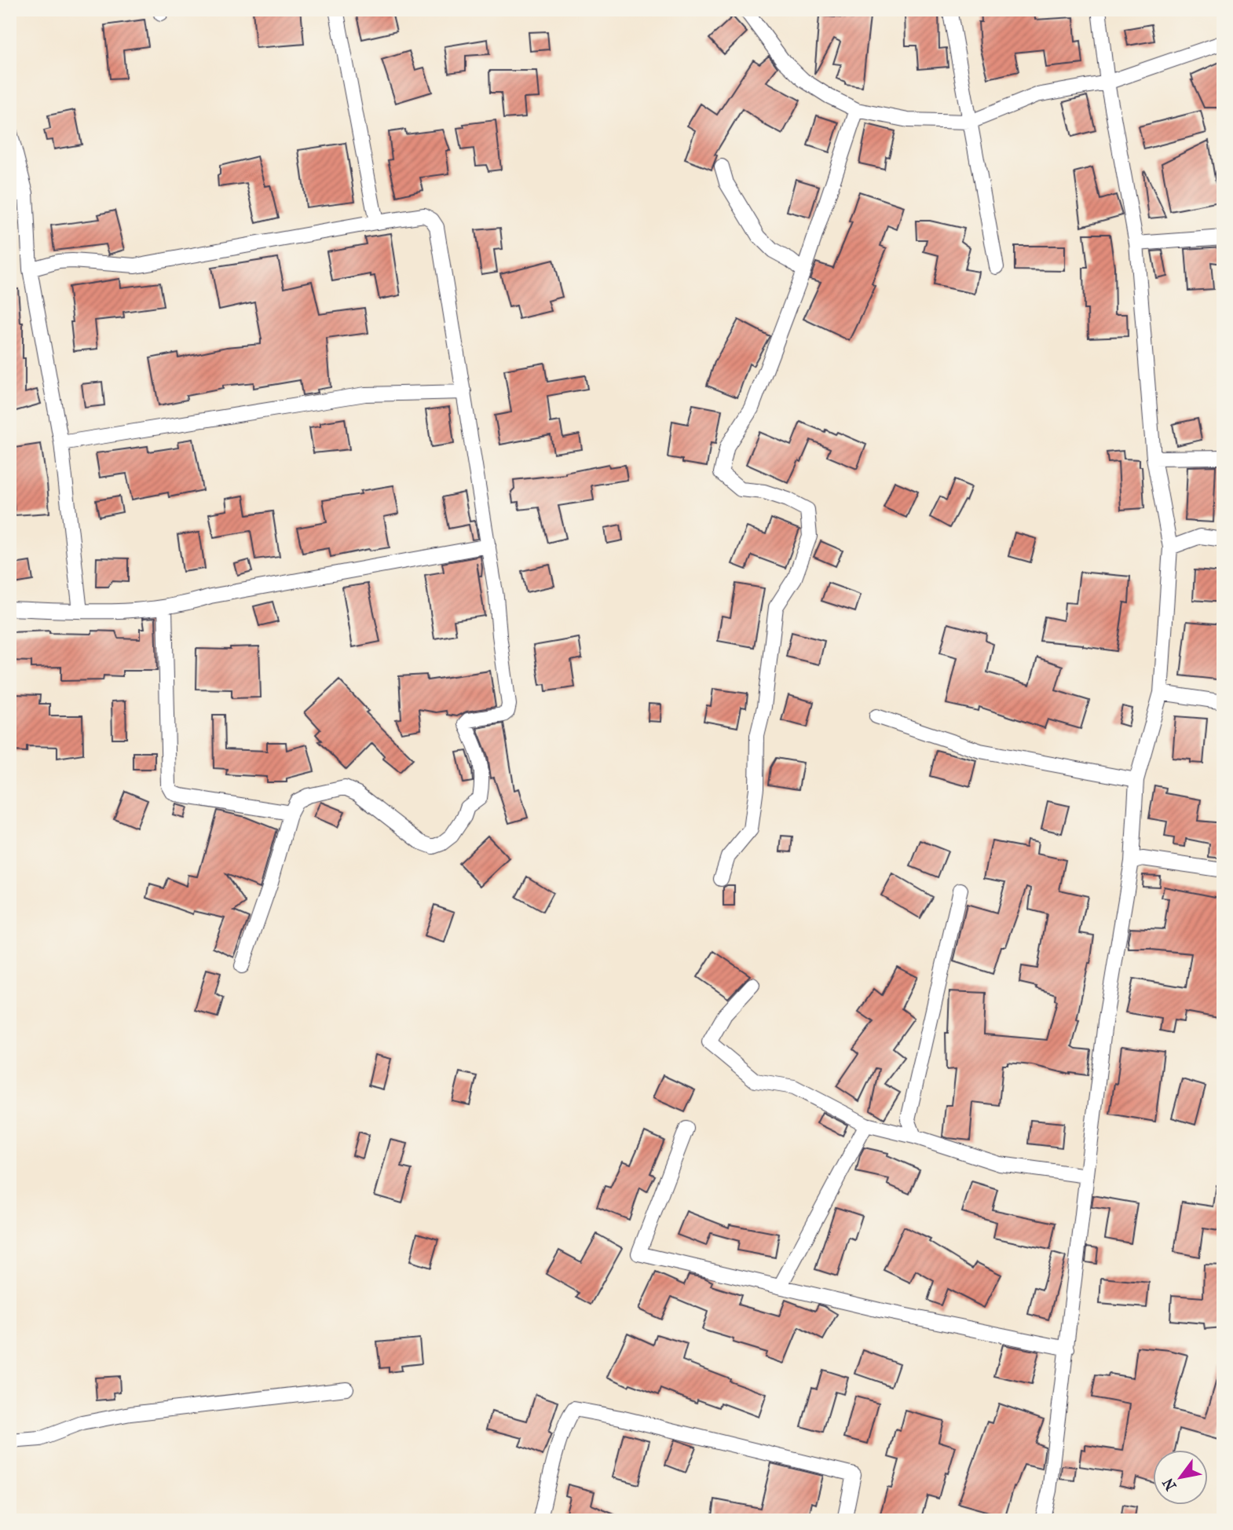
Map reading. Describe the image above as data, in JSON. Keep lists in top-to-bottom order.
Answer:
{
  "north": "bottom left"
}
